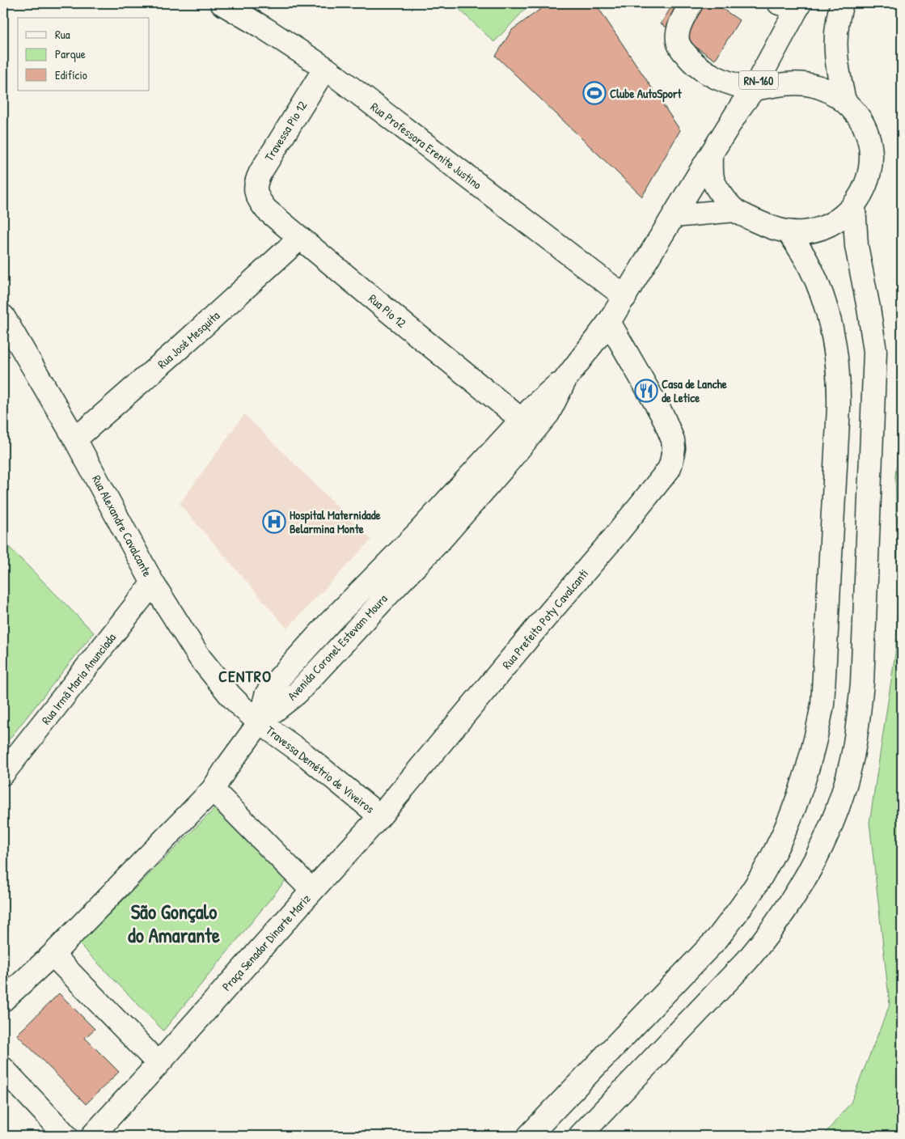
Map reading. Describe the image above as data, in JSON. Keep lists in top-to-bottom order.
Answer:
{
  "streets": {
    "main road": [
      "RN-160",
      "Travessa Pio 12",
      "Rua Professora Erenite Justino",
      "Rua Pio 12",
      "Rua José Mesquita",
      "Rua Alexandre Cavalcante",
      "Rua Prefeito Poty Cavalcanti",
      "Avenida Coronel Estevam Moura",
      "Rua Irmã Maria Anunciada",
      "Travessa Demétrio de Viveiros",
      "Praça Senador Dinarte Mariz"
    ]
  },
  "crossings": [
    ["RN-160", "Rua Alexandre Cavalcante"],
    ["RN-160", "Avenida Coronel Estevam Moura"],
    ["RN-160", "Travessa Demétrio de Viveiros"],
    ["RN-160", "Praça Senador Dinarte Mariz"],
    ["Travessa Pio 12", "Rua Professora Erenite Justino"],
    ["Travessa Pio 12", "Rua Pio 12"],
    ["Rua Professora Erenite Justino", "Avenida Coronel Estevam Moura"],
    ["Rua Pio 12", "Rua José Mesquita"],
    ["Rua Pio 12", "Avenida Coronel Estevam Moura"],
    ["Rua José Mesquita", "Rua Alexandre Cavalcante"],
    ["Rua Alexandre Cavalcante", "Avenida Coronel Estevam Moura"],
    ["Rua Alexandre Cavalcante", "Rua Irmã Maria Anunciada"],
    ["Rua Alexandre Cavalcante", "Travessa Demétrio de Viveiros"],
    ["Rua Prefeito Poty Cavalcanti", "Avenida Coronel Estevam Moura"],
    ["Rua Prefeito Poty Cavalcanti", "Travessa Demétrio de Viveiros"],
    ["Rua Prefeito Poty Cavalcanti", "Praça Senador Dinarte Mariz"],
    ["Avenida Coronel Estevam Moura", "Travessa Demétrio de Viveiros"]
  ],
  "districts": ["CENTRO", "São Gonçalo do Amarante"],
  "places": {
    "sports": ["Clube AutoSport"],
    "restaurant": ["Casa de Lanche de Letice"],
    "hospital": ["Hospital Maternidade Belarmina Monte"]
  },
  "legend": ["Rua", "Parque", "Edifício"]
}
